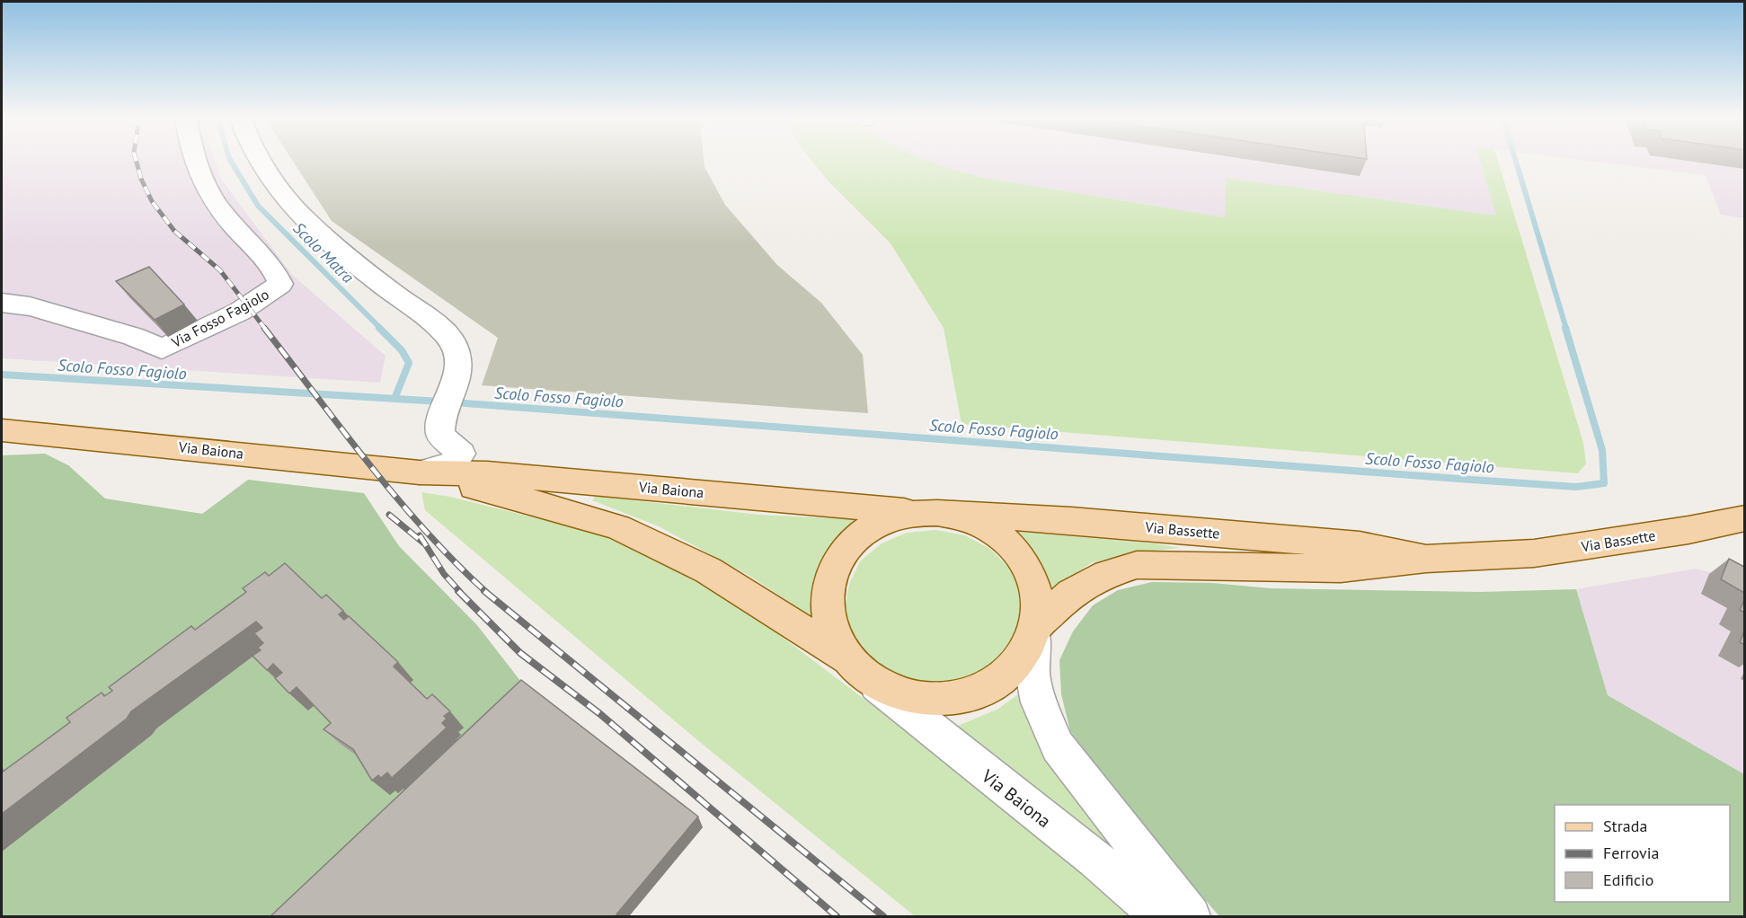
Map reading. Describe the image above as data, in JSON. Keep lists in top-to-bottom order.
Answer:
{
  "streets": {
    "main road": ["Via Baiona", "Via Bassette"],
    "street": ["Via Fosso Fagiolo"]
  },
  "crossings": [
    ["Via Baiona", "Via Bassette"]
  ],
  "water": ["Scolo Matra", "Scolo Fosso Fagiolo"],
  "legend": ["Strada", "Ferrovia", "Edificio"]
}
